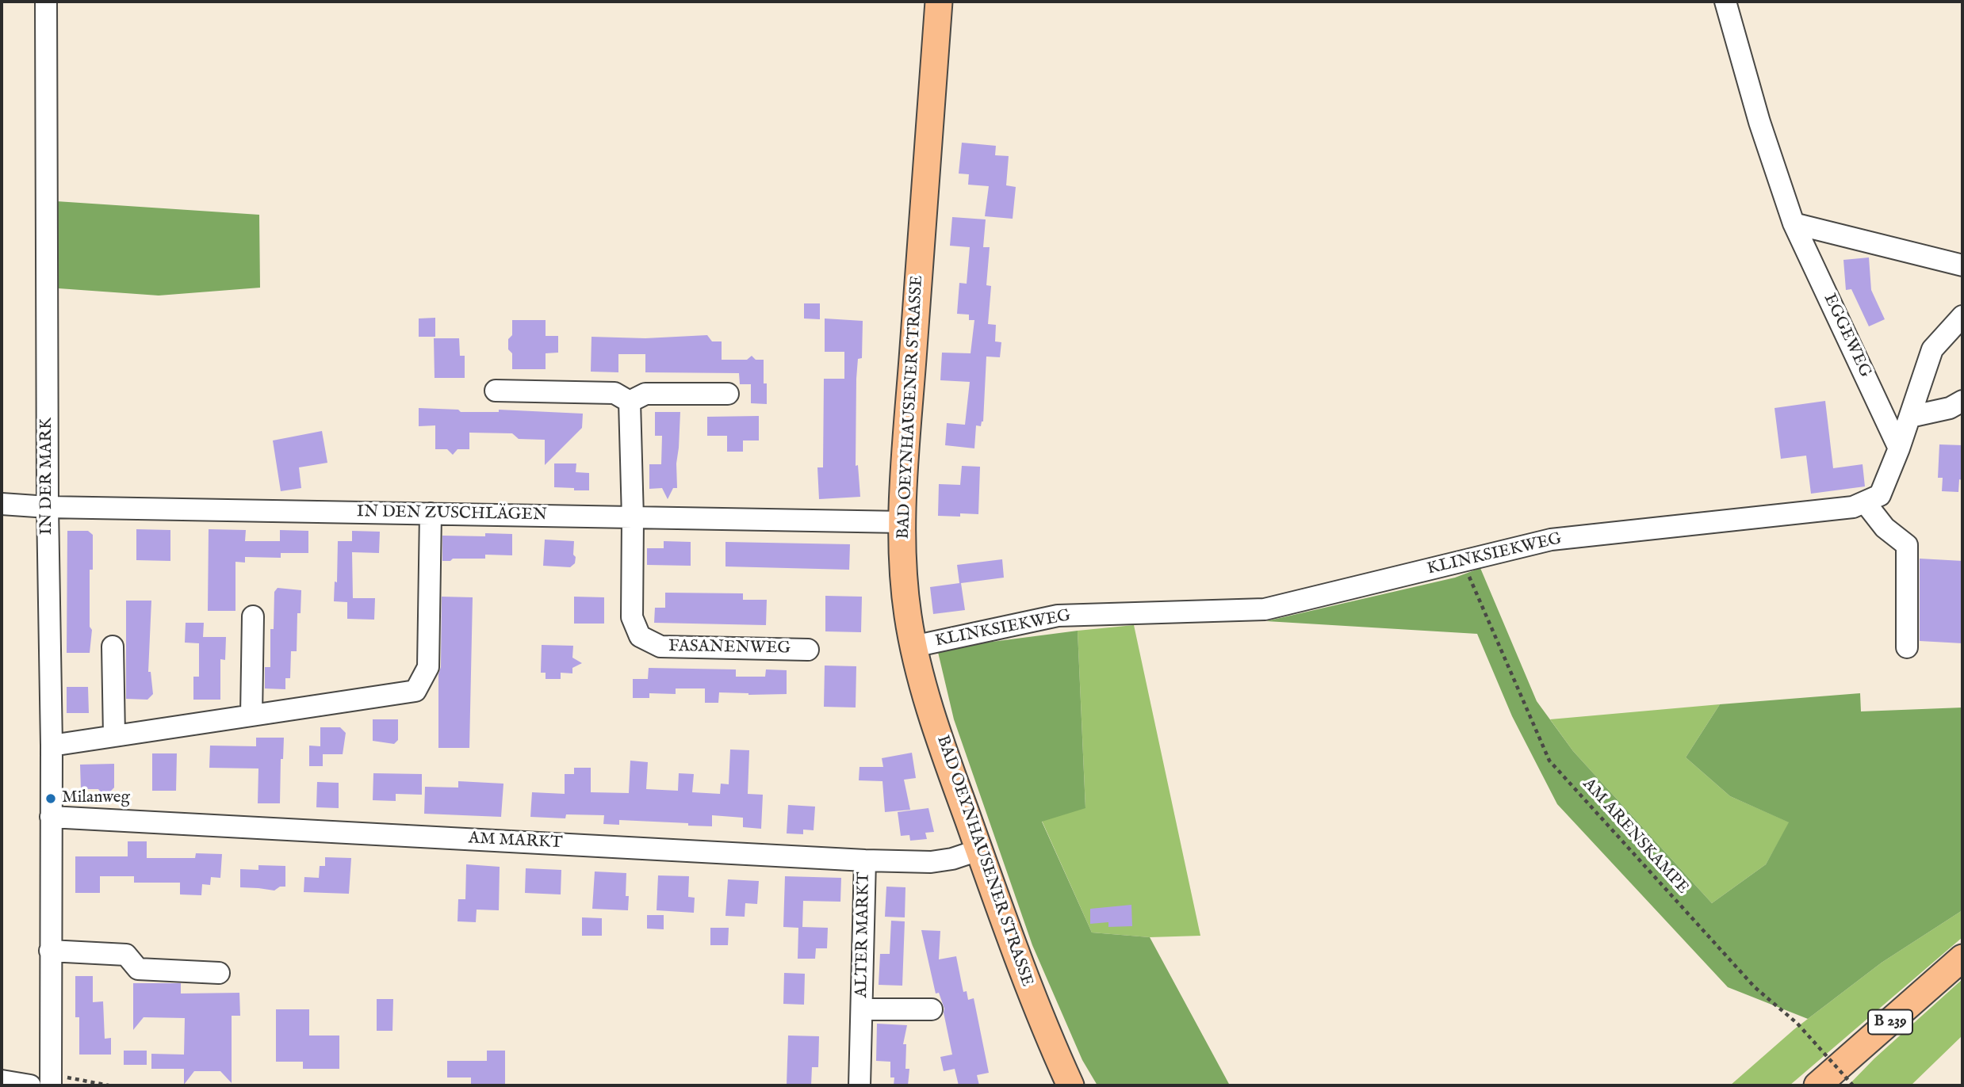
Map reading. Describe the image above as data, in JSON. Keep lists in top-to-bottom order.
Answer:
{
  "streets": {
    "main road": ["BAD OEYNHAUSENER STRASSE", "B 239"],
    "street": [
      "EGGEWEG",
      "IN DER MARK",
      "IN DEN ZUSCHLÄGEN",
      "KLINKSIEKWEG",
      "FASANENWEG",
      "AM MARKT",
      "ALTER MARKT"
    ],
    "path": ["AM ARENSKAMPE"]
  },
  "crossings": [
    ["EGGEWEG", "KLINKSIEKWEG"],
    ["BAD OEYNHAUSENER STRASSE", "IN DEN ZUSCHLÄGEN"],
    ["BAD OEYNHAUSENER STRASSE", "KLINKSIEKWEG"],
    ["BAD OEYNHAUSENER STRASSE", "AM MARKT"],
    ["IN DER MARK", "IN DEN ZUSCHLÄGEN"],
    ["IN DER MARK", "AM MARKT"],
    ["IN DEN ZUSCHLÄGEN", "FASANENWEG"],
    ["KLINKSIEKWEG", "AM ARENSKAMPE"],
    ["AM MARKT", "ALTER MARKT"]
  ],
  "places": ["Milanweg"]
}
